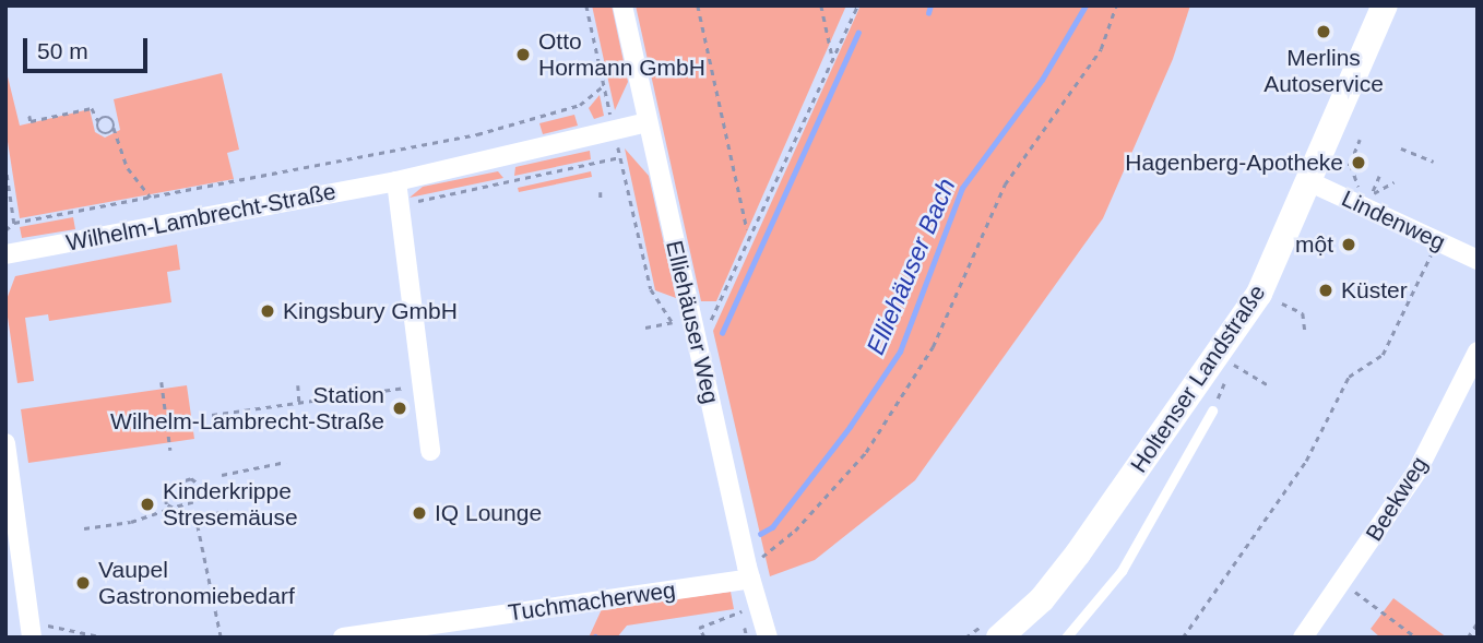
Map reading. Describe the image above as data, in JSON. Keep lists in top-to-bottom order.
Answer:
{
  "streets": {
    "street": [
      "Wilhelm-Lambrecht-Straße",
      "Lindenweg",
      "Elliehäuser Weg",
      "Holtenser Landstraße",
      "Beekweg",
      "Tuchmacherweg"
    ]
  },
  "crossings": [
    ["Wilhelm-Lambrecht-Straße", "Elliehäuser Weg"],
    ["Lindenweg", "Holtenser Landstraße"],
    ["Elliehäuser Weg", "Tuchmacherweg"]
  ],
  "water": ["Elliehäuser Bach"],
  "places": [
    "Merlins Autoservice",
    "Otto Hormann GmbH",
    "Hagenberg-Apotheke",
    "một",
    "Küster",
    "Kingsbury GmbH",
    "Station Wilhelm-Lambrecht-Straße",
    "Kinderkrippe Stresemäuse",
    "IQ Lounge",
    "Vaupel Gastronomiebedarf"
  ],
  "scale_bar": "50 m"
}
